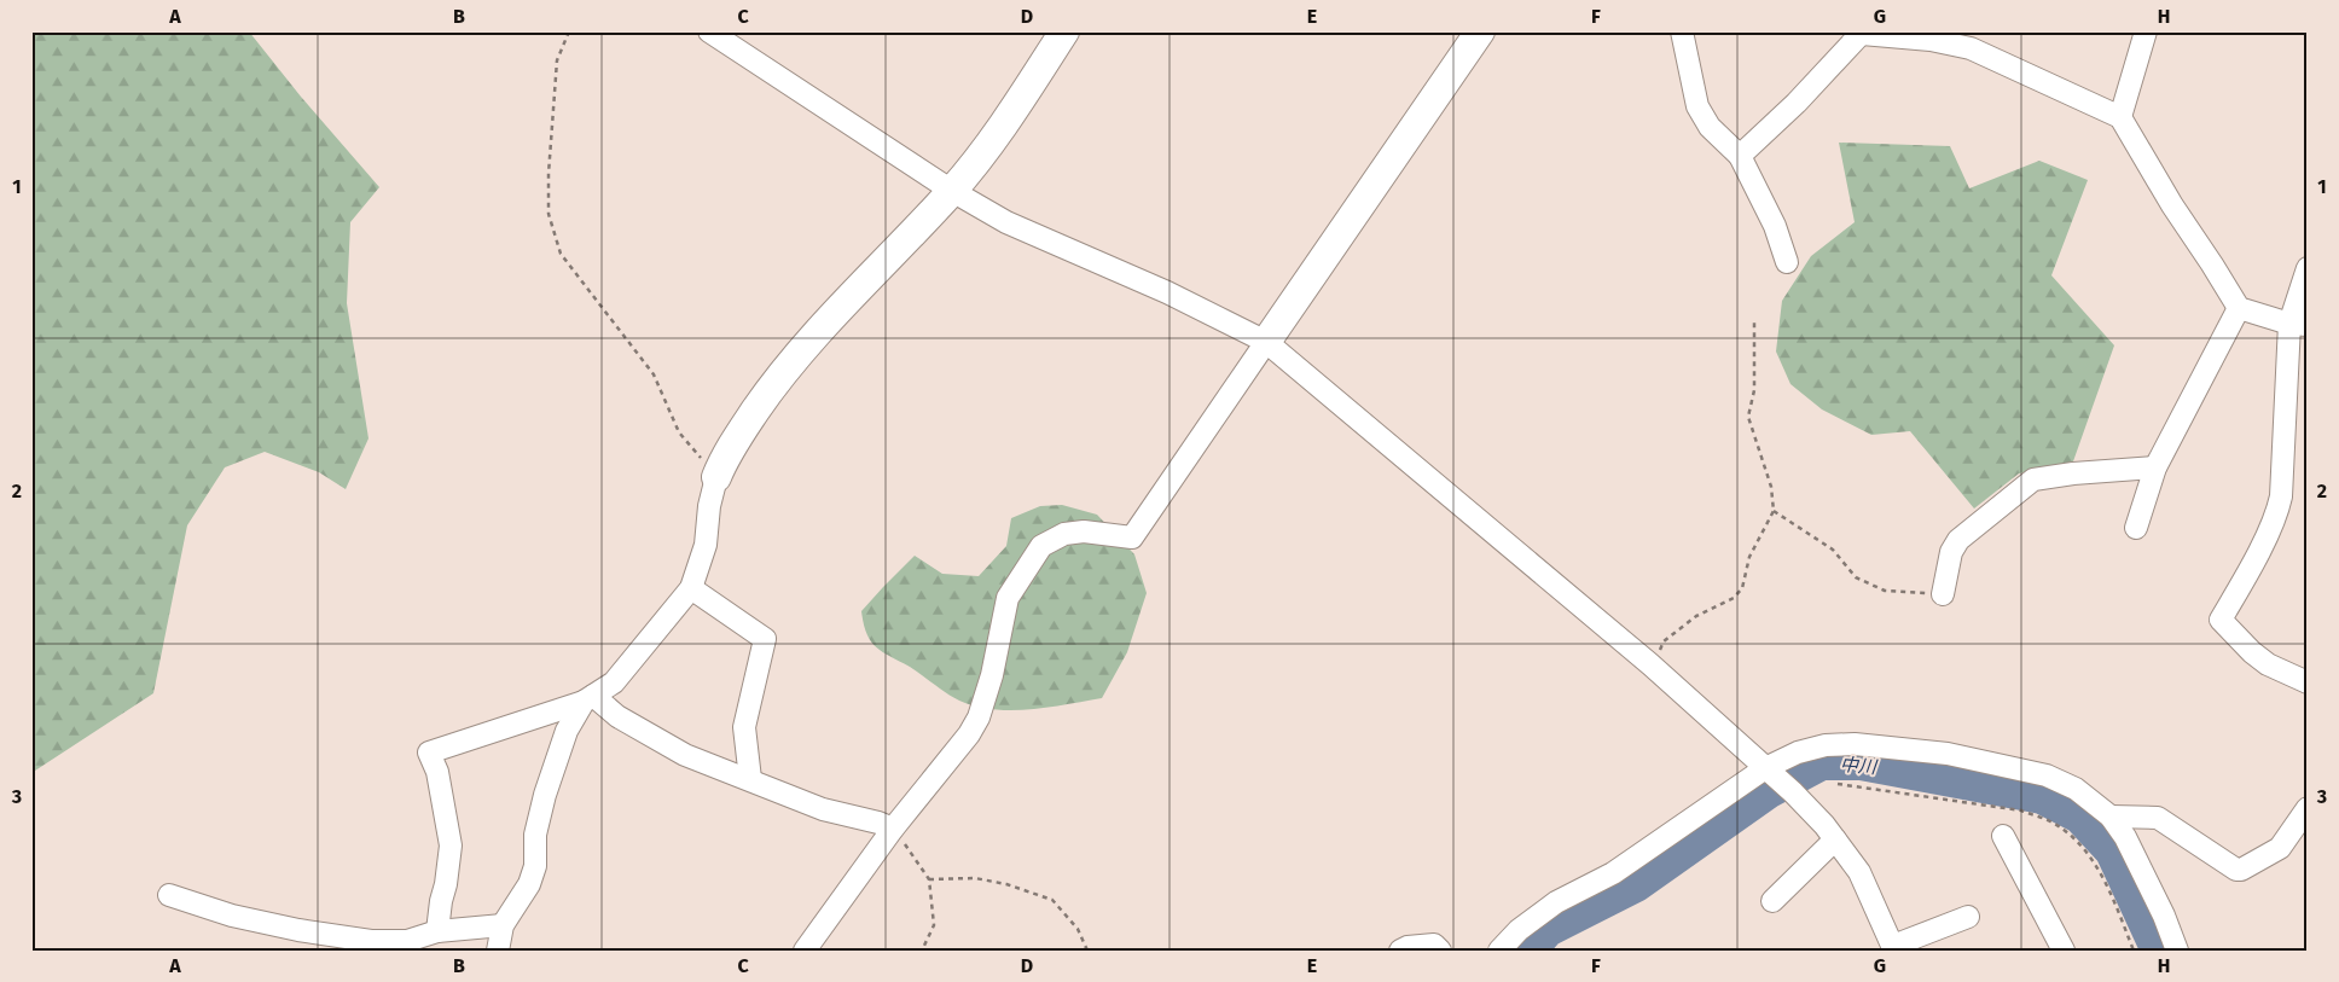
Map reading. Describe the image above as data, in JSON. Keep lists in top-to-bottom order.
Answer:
{
  "water": ["中川"],
  "grid": {
    "columns": [
      "A",
      "B",
      "C",
      "D",
      "E",
      "F",
      "G",
      "H"
    ],
    "rows": ["1", "2", "3"]
  }
}
